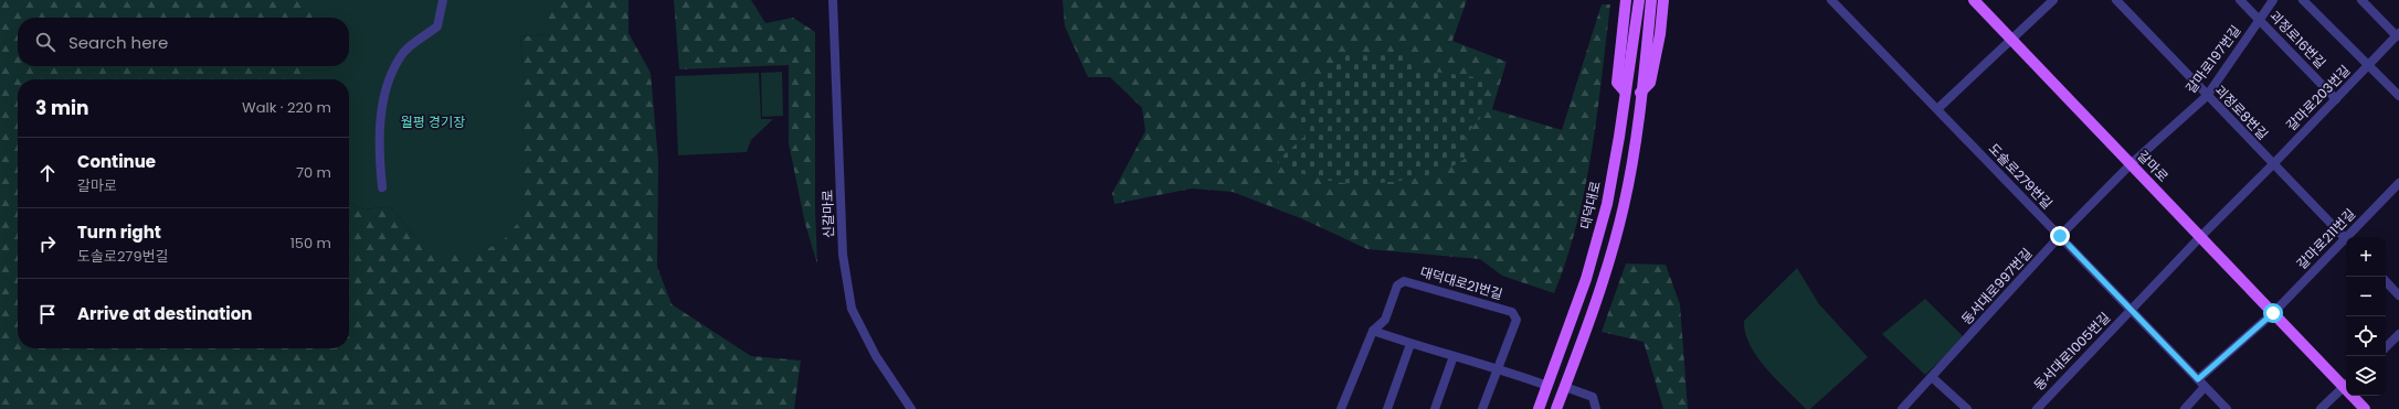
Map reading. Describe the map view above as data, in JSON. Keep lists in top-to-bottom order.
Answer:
{
  "streets": {
    "main road": ["갈마로", "대덕대로"],
    "street": [
      "괴정로16번길",
      "갈마로197번길",
      "갈마로203번길",
      "괴정로8번길",
      "도솔로279번길",
      "신갈마로",
      "갈마로211번길",
      "대덕대로21번길",
      "동서대로997번길",
      "동서대로1005번길"
    ]
  },
  "crossings": [
    ["괴정로16번길", "갈마로197번길"],
    ["괴정로16번길", "갈마로203번길"],
    ["갈마로197번길", "괴정로8번길"],
    ["갈마로197번길", "갈마로"],
    ["갈마로197번길", "동서대로997번길"],
    ["갈마로203번길", "괴정로8번길"],
    ["갈마로203번길", "갈마로"],
    ["갈마로203번길", "동서대로1005번길"],
    ["갈마로", "갈마로211번길"],
    ["갈마로", "동서대로997번길"],
    ["갈마로", "동서대로1005번길"],
    ["도솔로279번길", "동서대로997번길"],
    ["도솔로279번길", "동서대로1005번길"]
  ],
  "parks": ["월평 경기장"],
  "page": {
    "search": "Search here",
    "heading": ["3 min", "Walk · 220 m"],
    "list": [
      ["Continue", "갈마로", "70 m"],
      ["Turn right", "도솔로279번길", "150 m"],
      "Arrive at destination"
    ],
    "map_buttons": ["+", "−"]
  }
}
